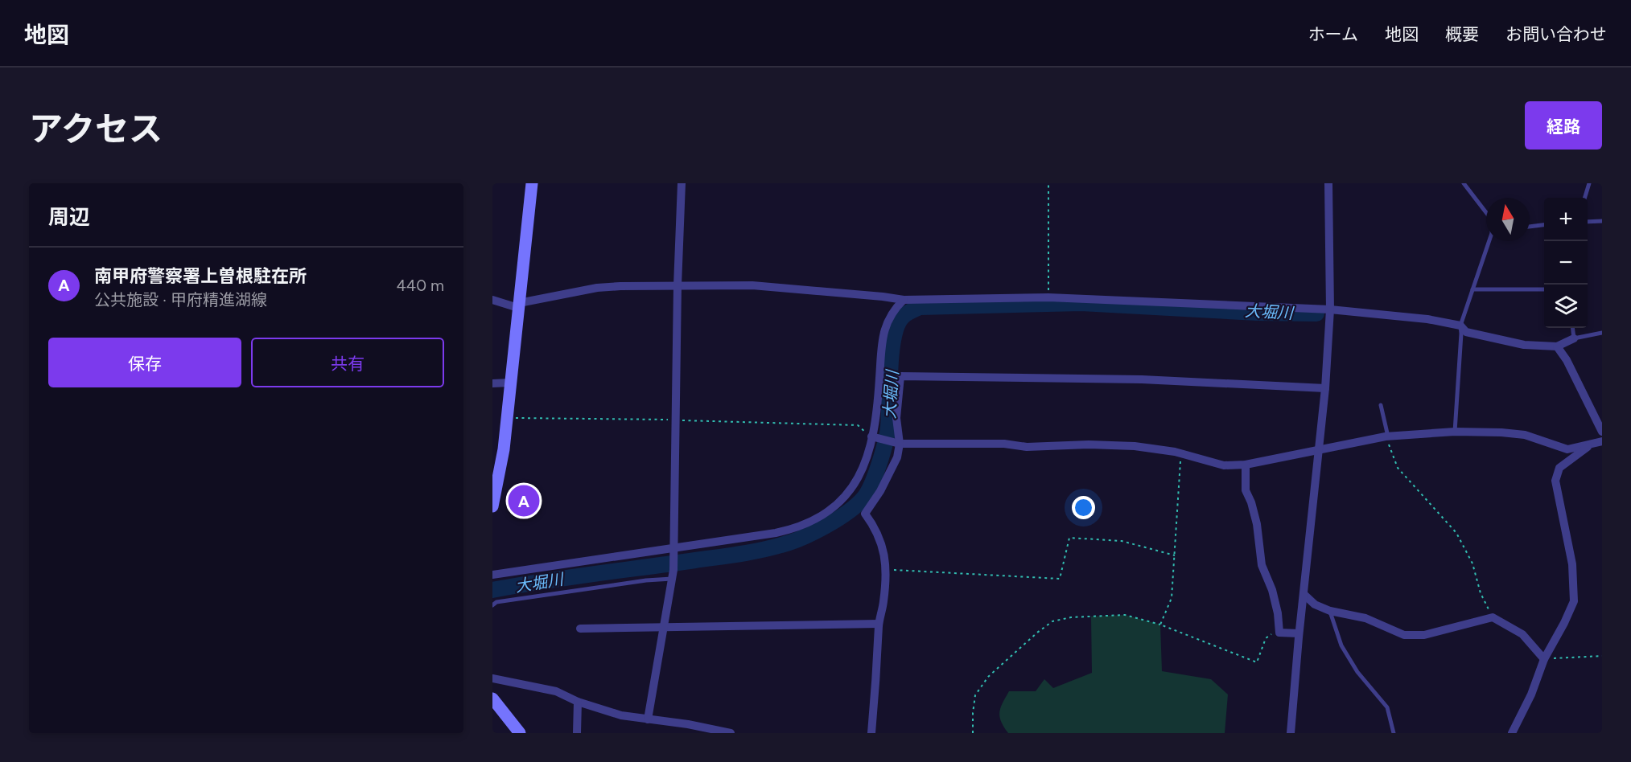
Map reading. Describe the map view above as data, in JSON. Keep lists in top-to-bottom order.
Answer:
{
  "water": ["大堀川"],
  "north": "top",
  "page": {
    "header": "地図",
    "nav": [
      "ホーム",
      "地図",
      "概要",
      "お問い合わせ"
    ],
    "title": "アクセス",
    "buttons": [
      "経路",
      ["保存", "共有"]
    ],
    "heading": "周辺",
    "map_buttons": ["+", "−"],
    "list": [
      {
        "mark": "A",
        "name": "南甲府警察署上曽根駐在所",
        "note": "公共施設 · 甲府精進湖線",
        "value": "440 m"
      }
    ],
    "pins": "A"
  }
}
